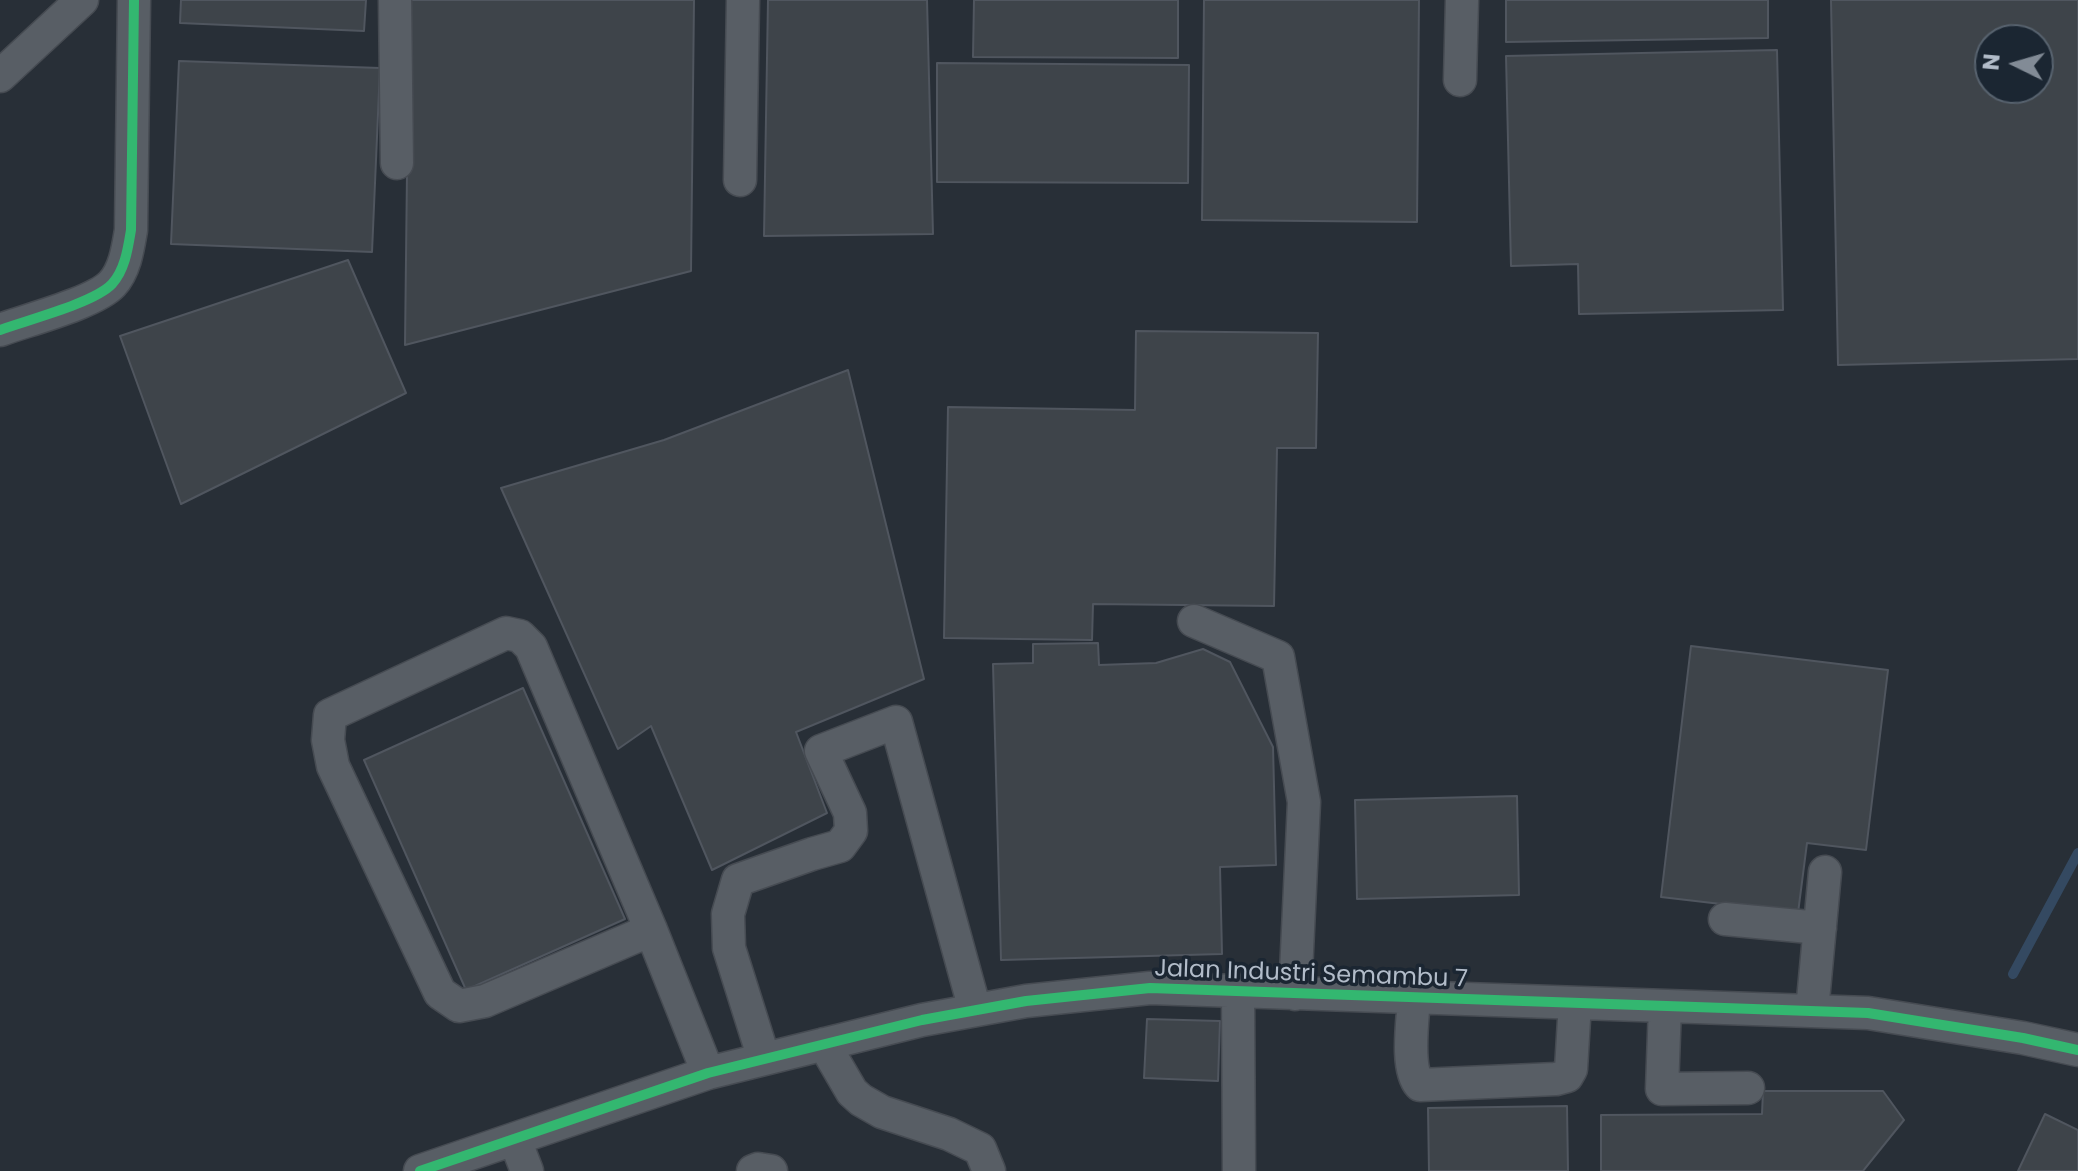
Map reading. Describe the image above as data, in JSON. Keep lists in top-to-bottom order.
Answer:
{
  "streets": {
    "street": ["Jalan Industri Semambu 7"]
  },
  "north": "left"
}
